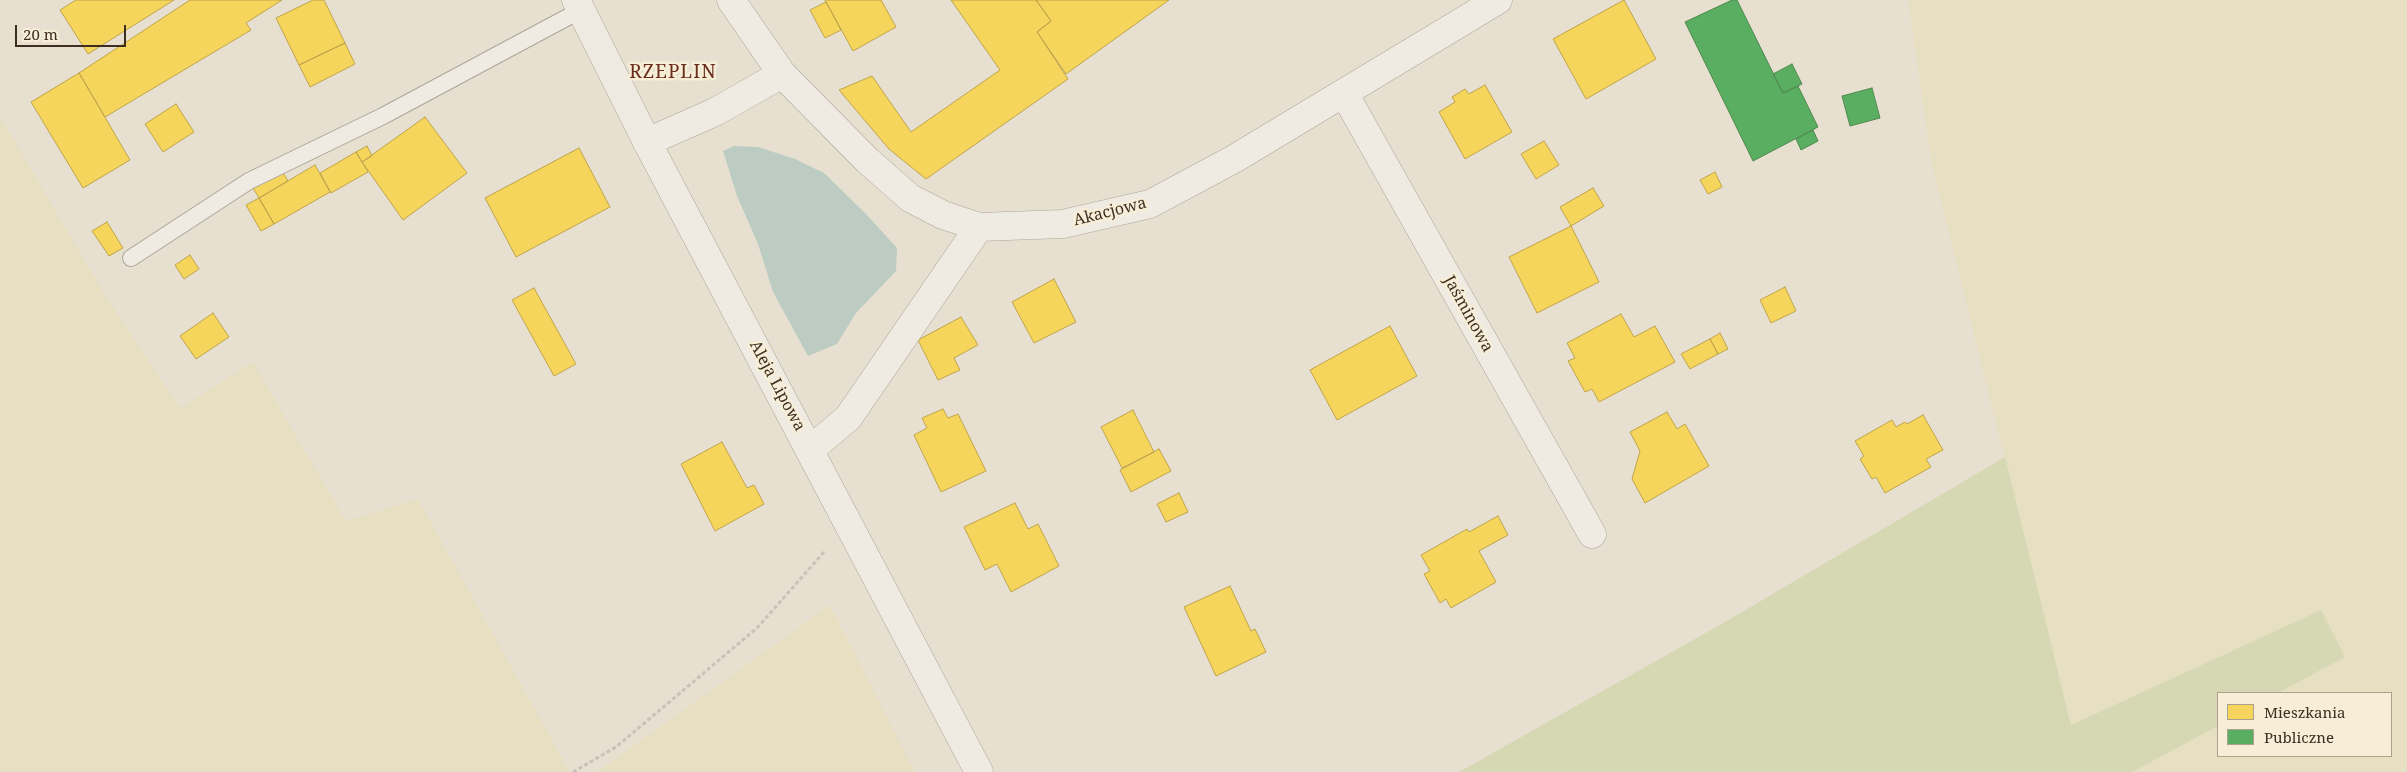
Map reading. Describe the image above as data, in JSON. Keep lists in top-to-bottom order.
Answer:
{
  "streets": {
    "street": ["Akacjowa", "Jaśminowa", "Aleja Lipowa"]
  },
  "crossings": [
    ["Akacjowa", "Jaśminowa"]
  ],
  "districts": ["RZEPLIN"],
  "legend": ["Mieszkania", "Publiczne"],
  "scale_bar": "20 m"
}
